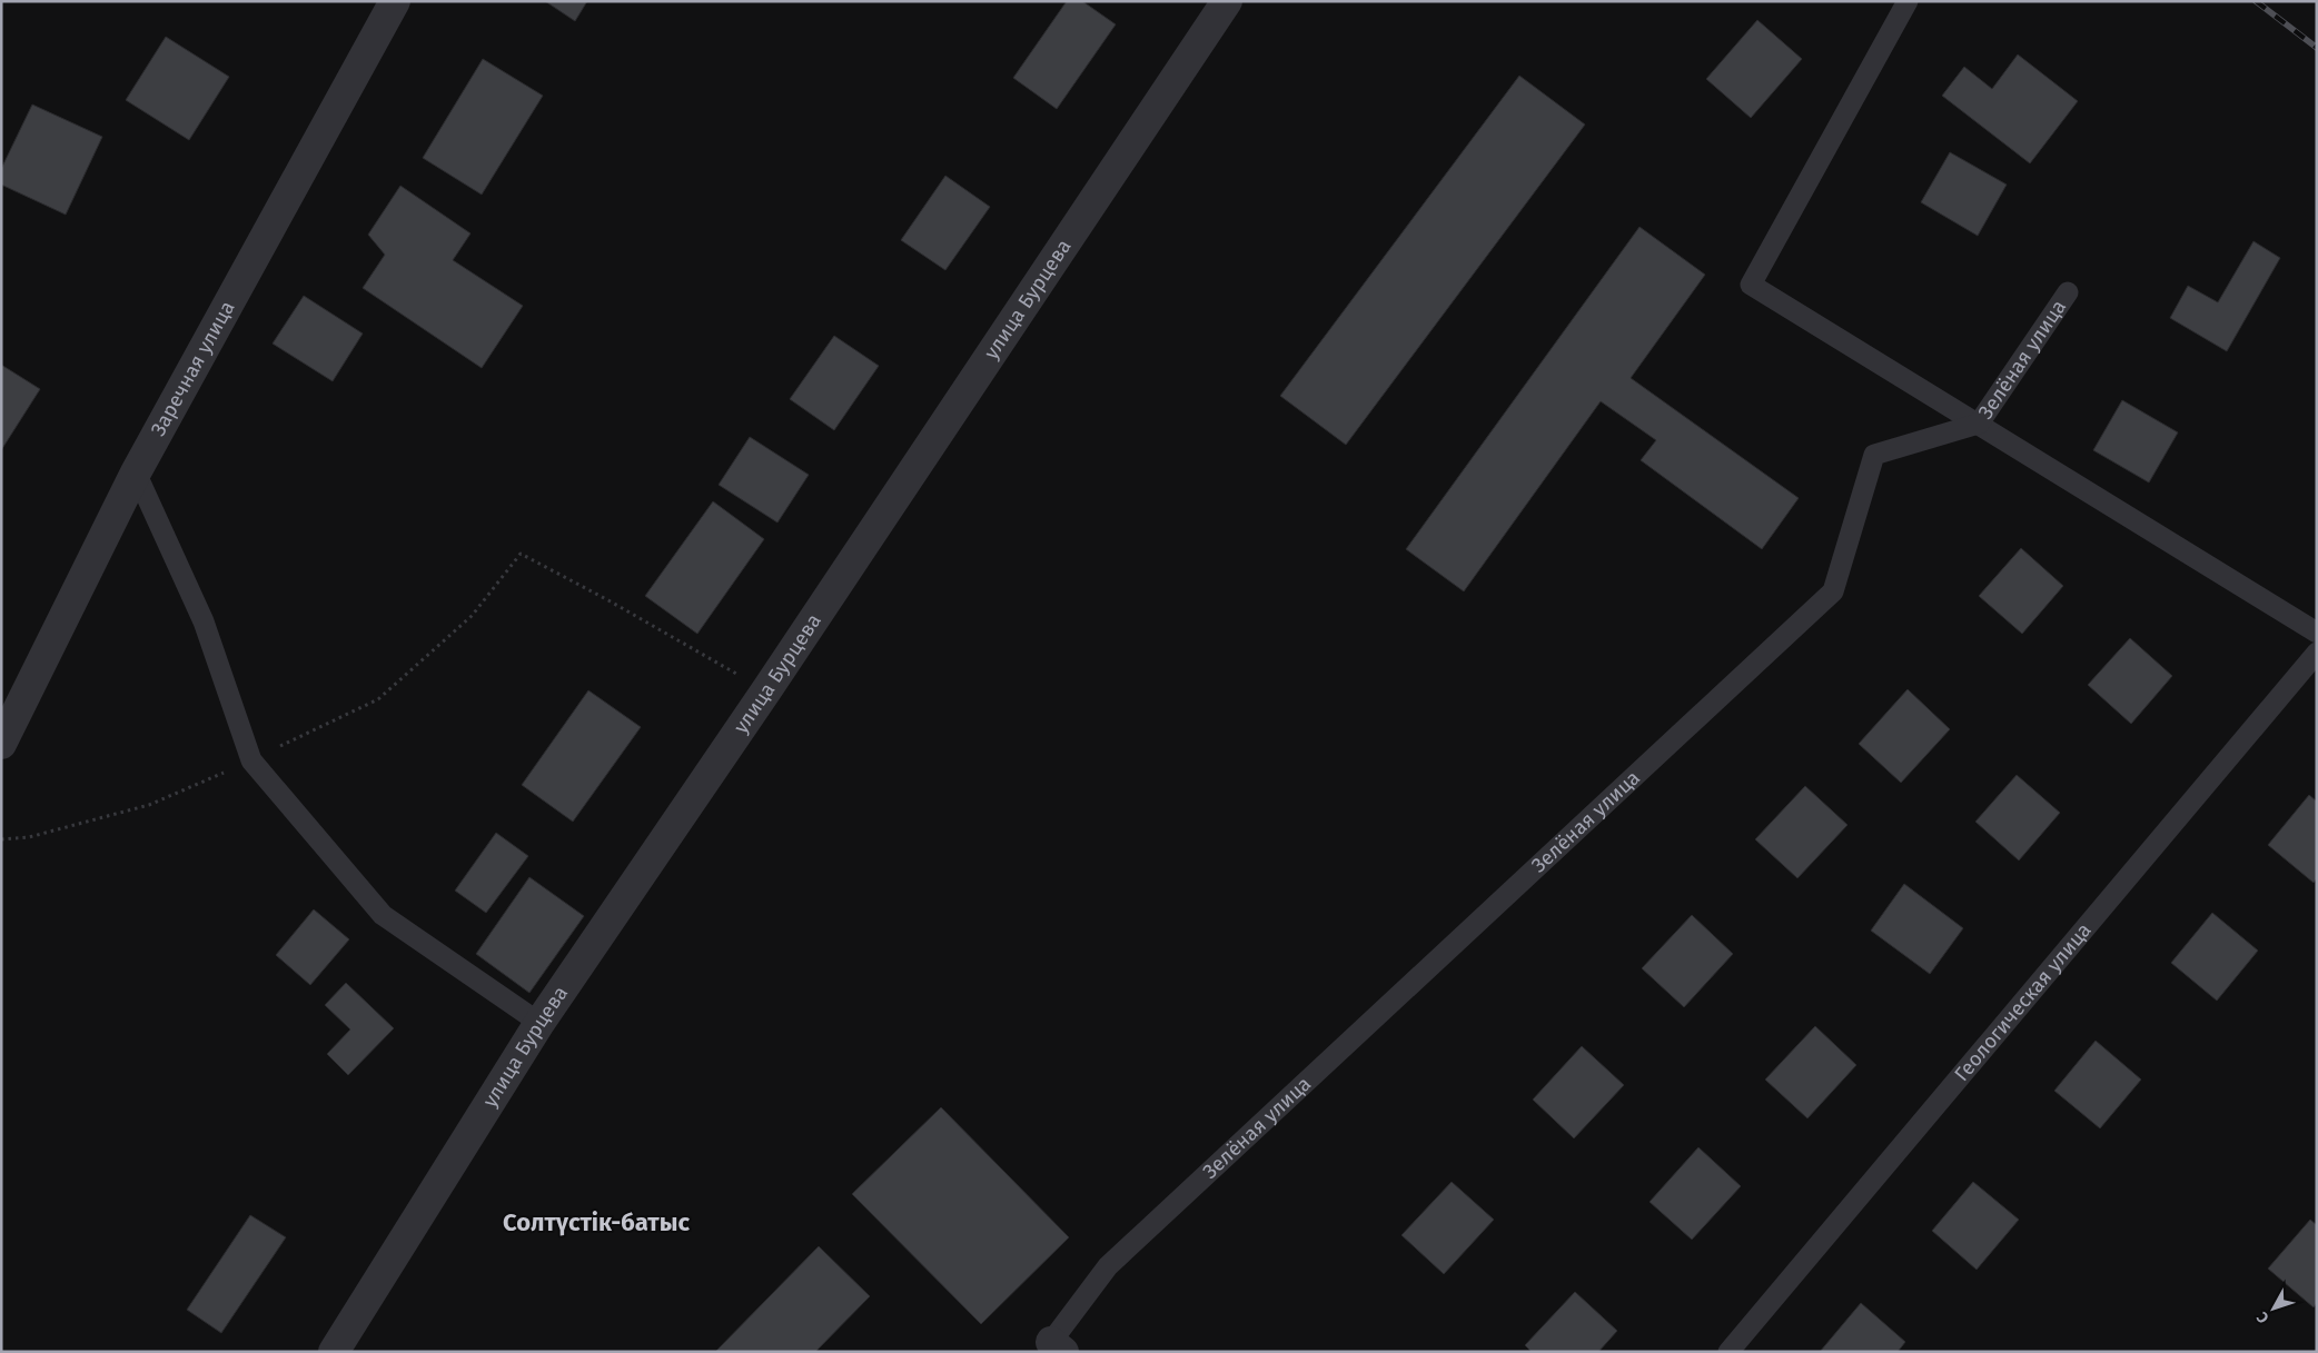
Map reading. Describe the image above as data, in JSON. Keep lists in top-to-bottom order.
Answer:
{
  "streets": {
    "street": ["улица Бурцева", "Заречная улица"],
    "lane": ["Зелёная улица", "Геологическая улица"]
  },
  "districts": ["Солтүстік-батыс"],
  "north": "bottom left"
}
